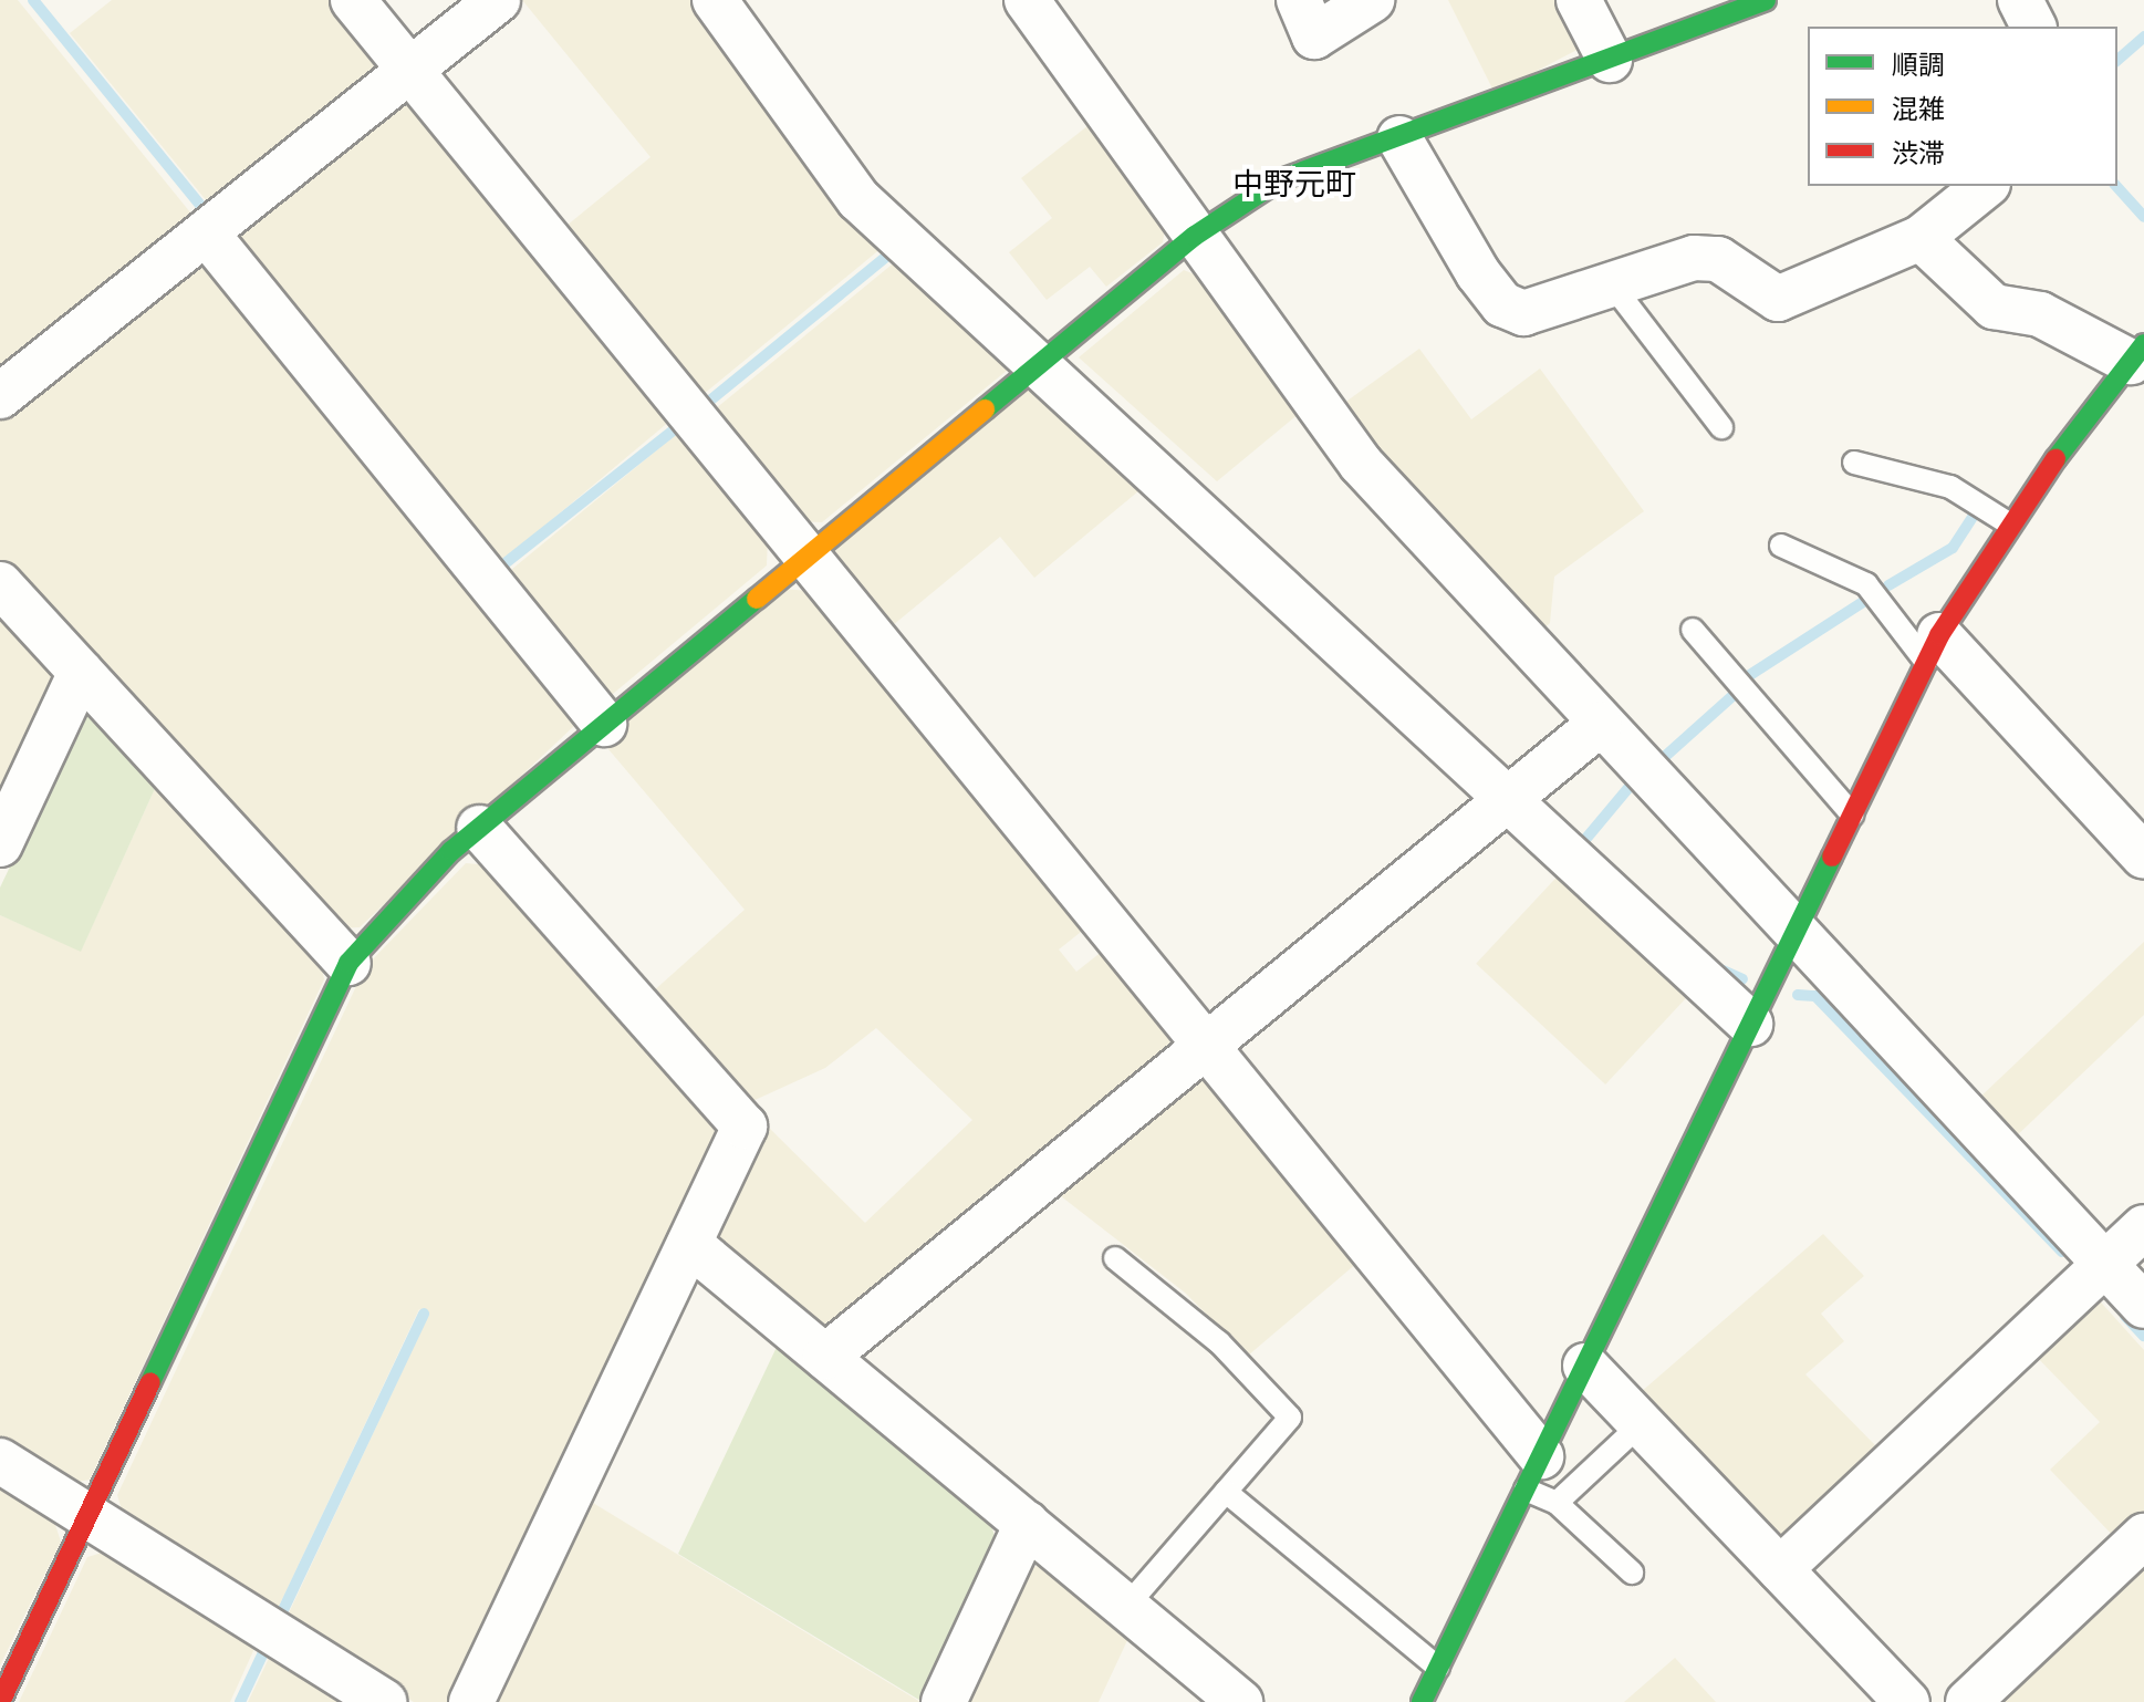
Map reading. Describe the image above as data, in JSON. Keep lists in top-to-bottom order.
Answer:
{
  "districts": ["中野元町"],
  "legend": ["順調", "混雑", "渋滞"]
}
